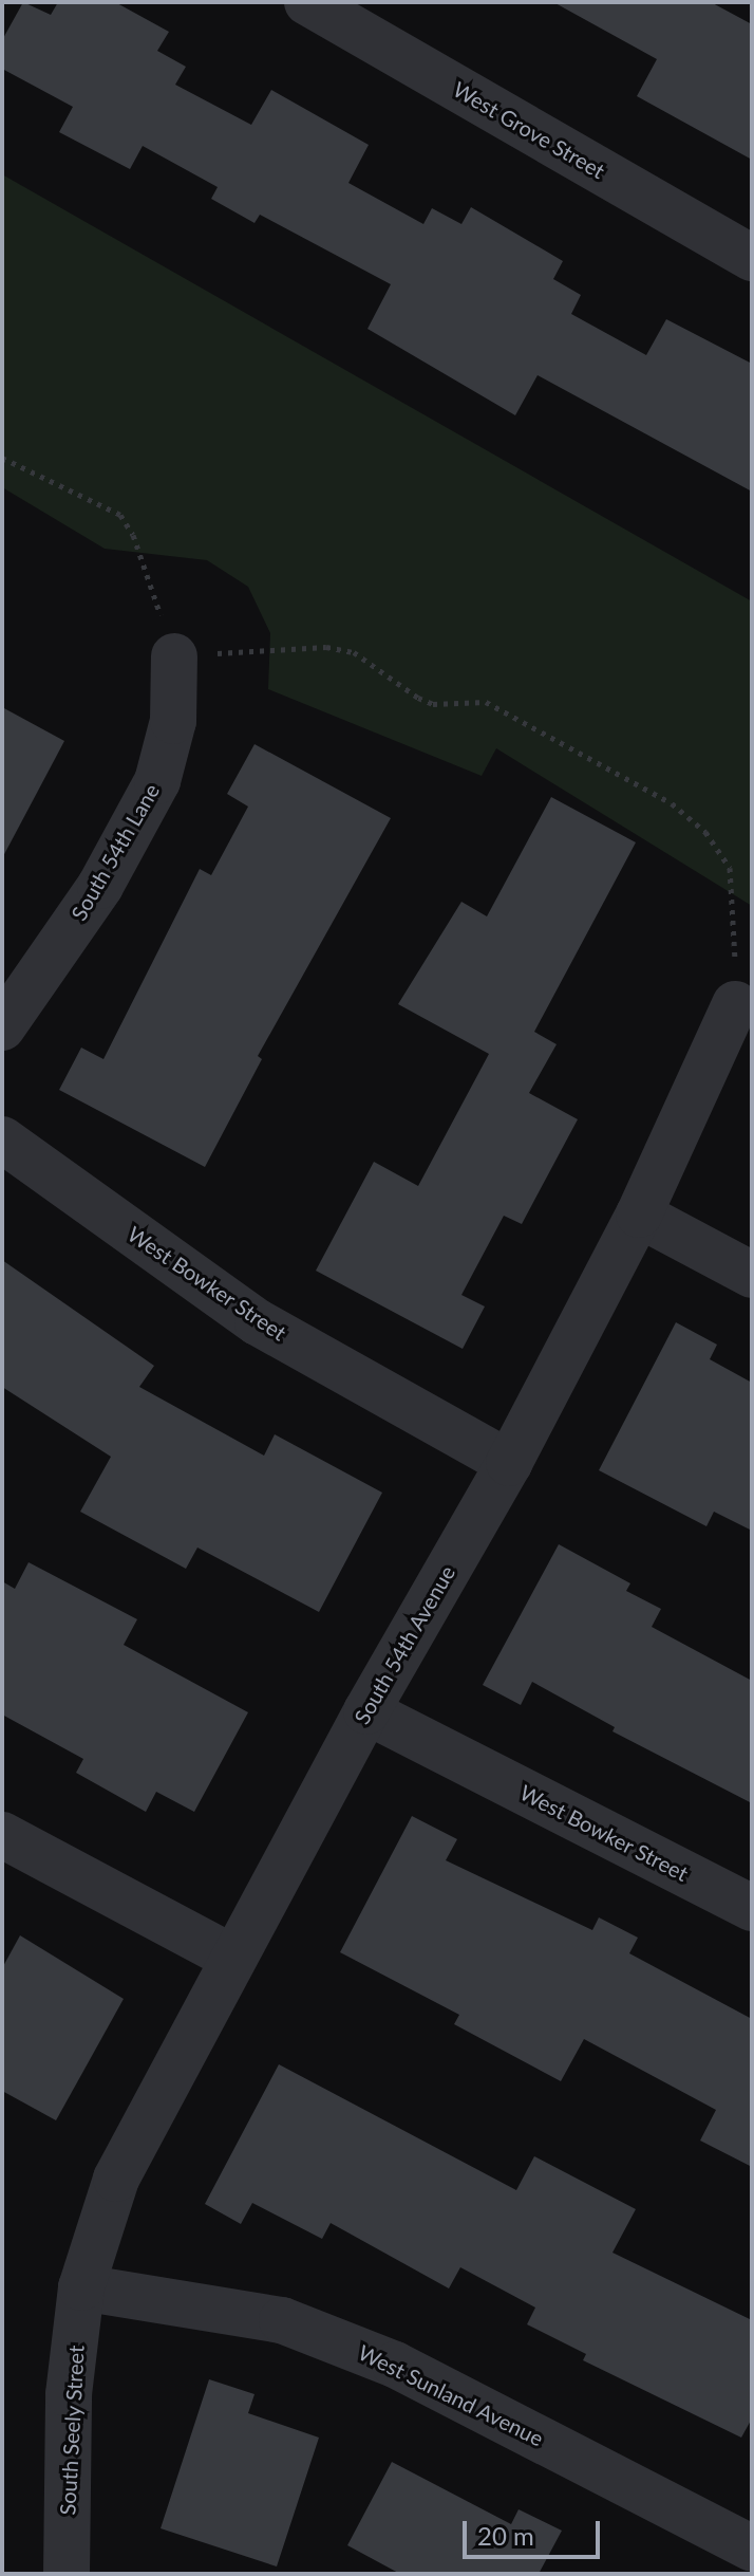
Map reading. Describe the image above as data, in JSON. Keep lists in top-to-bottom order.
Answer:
{
  "streets": {
    "street": [
      "West Grove Street",
      "South 54th Lane",
      "West Bowker Street",
      "South 54th Avenue",
      "West Sunland Avenue",
      "South Seely Street"
    ]
  },
  "crossings": [
    ["West Bowker Street", "South 54th Avenue"],
    ["South 54th Avenue", "West Sunland Avenue"],
    ["South 54th Avenue", "South Seely Street"],
    ["West Sunland Avenue", "South Seely Street"]
  ],
  "scale_bar": "20 m"
}
